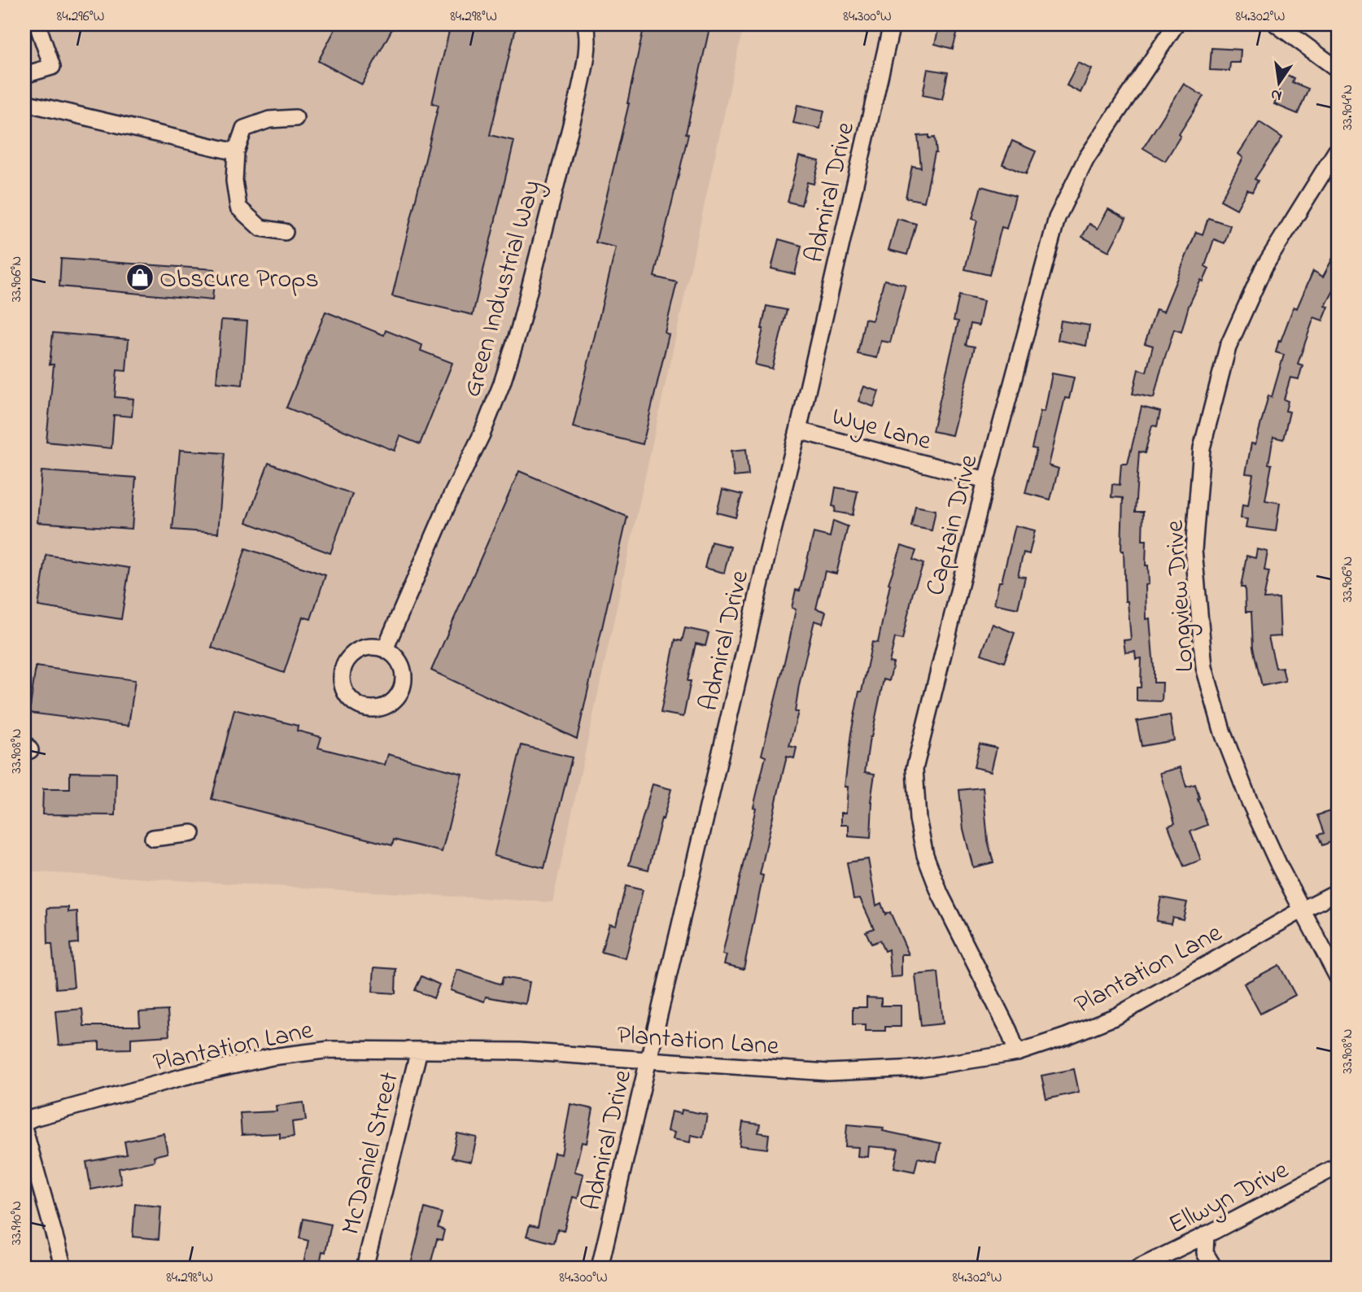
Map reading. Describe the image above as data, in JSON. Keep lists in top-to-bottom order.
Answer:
{
  "streets": {
    "street": [
      "Admiral Drive",
      "Green Industrial Way",
      "Wye Lane",
      "Captain Drive",
      "Longview Drive",
      "Plantation Lane",
      "McDaniel Street",
      "Ellwyn Drive"
    ]
  },
  "crossings": [
    ["Admiral Drive", "Wye Lane"],
    ["Admiral Drive", "Plantation Lane"],
    ["Wye Lane", "Captain Drive"],
    ["Captain Drive", "Plantation Lane"],
    ["Longview Drive", "Plantation Lane"],
    ["Plantation Lane", "McDaniel Street"]
  ],
  "places": {
    "shop": ["Obscure Props"]
  },
  "north": "bottom",
  "coordinates": [
    "84.296°W",
    "84.298°W",
    "84.300°W",
    "84.302°W",
    "33.904°N",
    "33.906°N",
    "33.908°N",
    "33.910°N"
  ]
}
